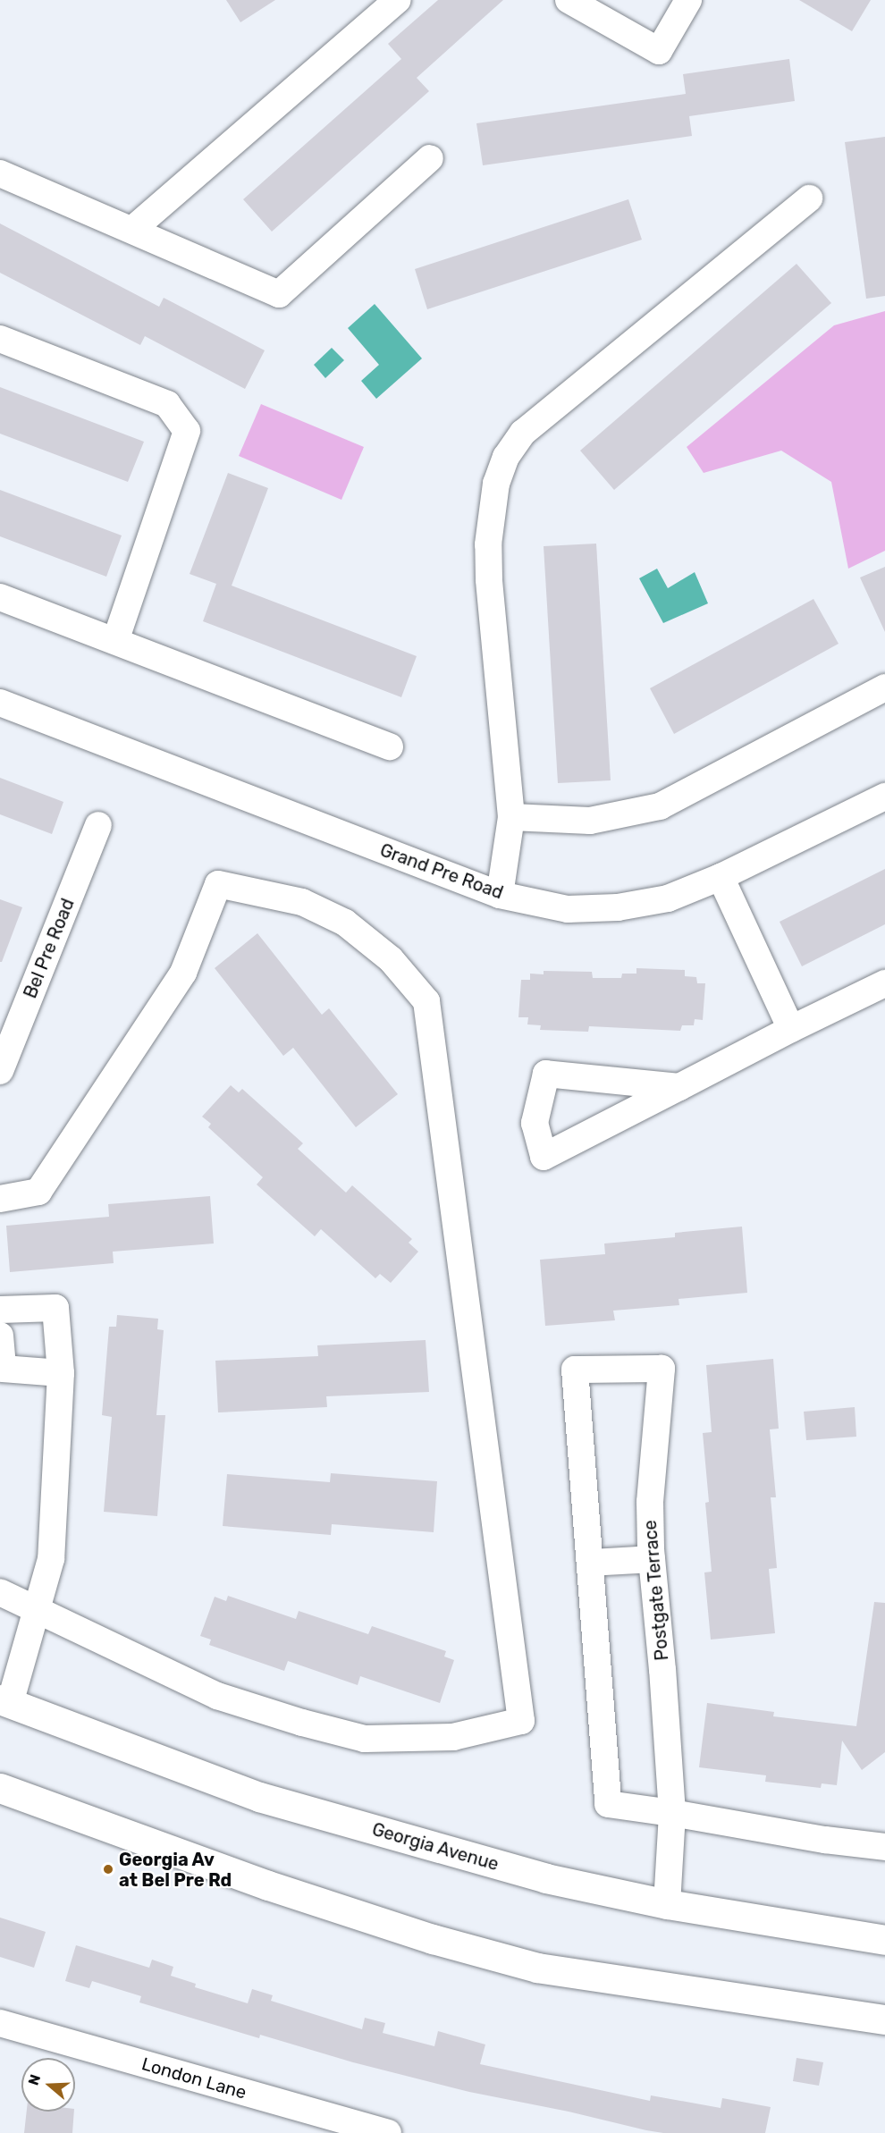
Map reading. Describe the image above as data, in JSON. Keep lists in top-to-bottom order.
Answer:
{
  "streets": {
    "main road": ["Georgia Avenue"],
    "street": [
      "Grand Pre Road",
      "Bel Pre Road",
      "Postgate Terrace",
      "London Lane"
    ]
  },
  "crossings": [
    ["Postgate Terrace", "Georgia Avenue"]
  ],
  "places": ["Georgia Av at Bel Pre Rd"],
  "north": "left"
}
